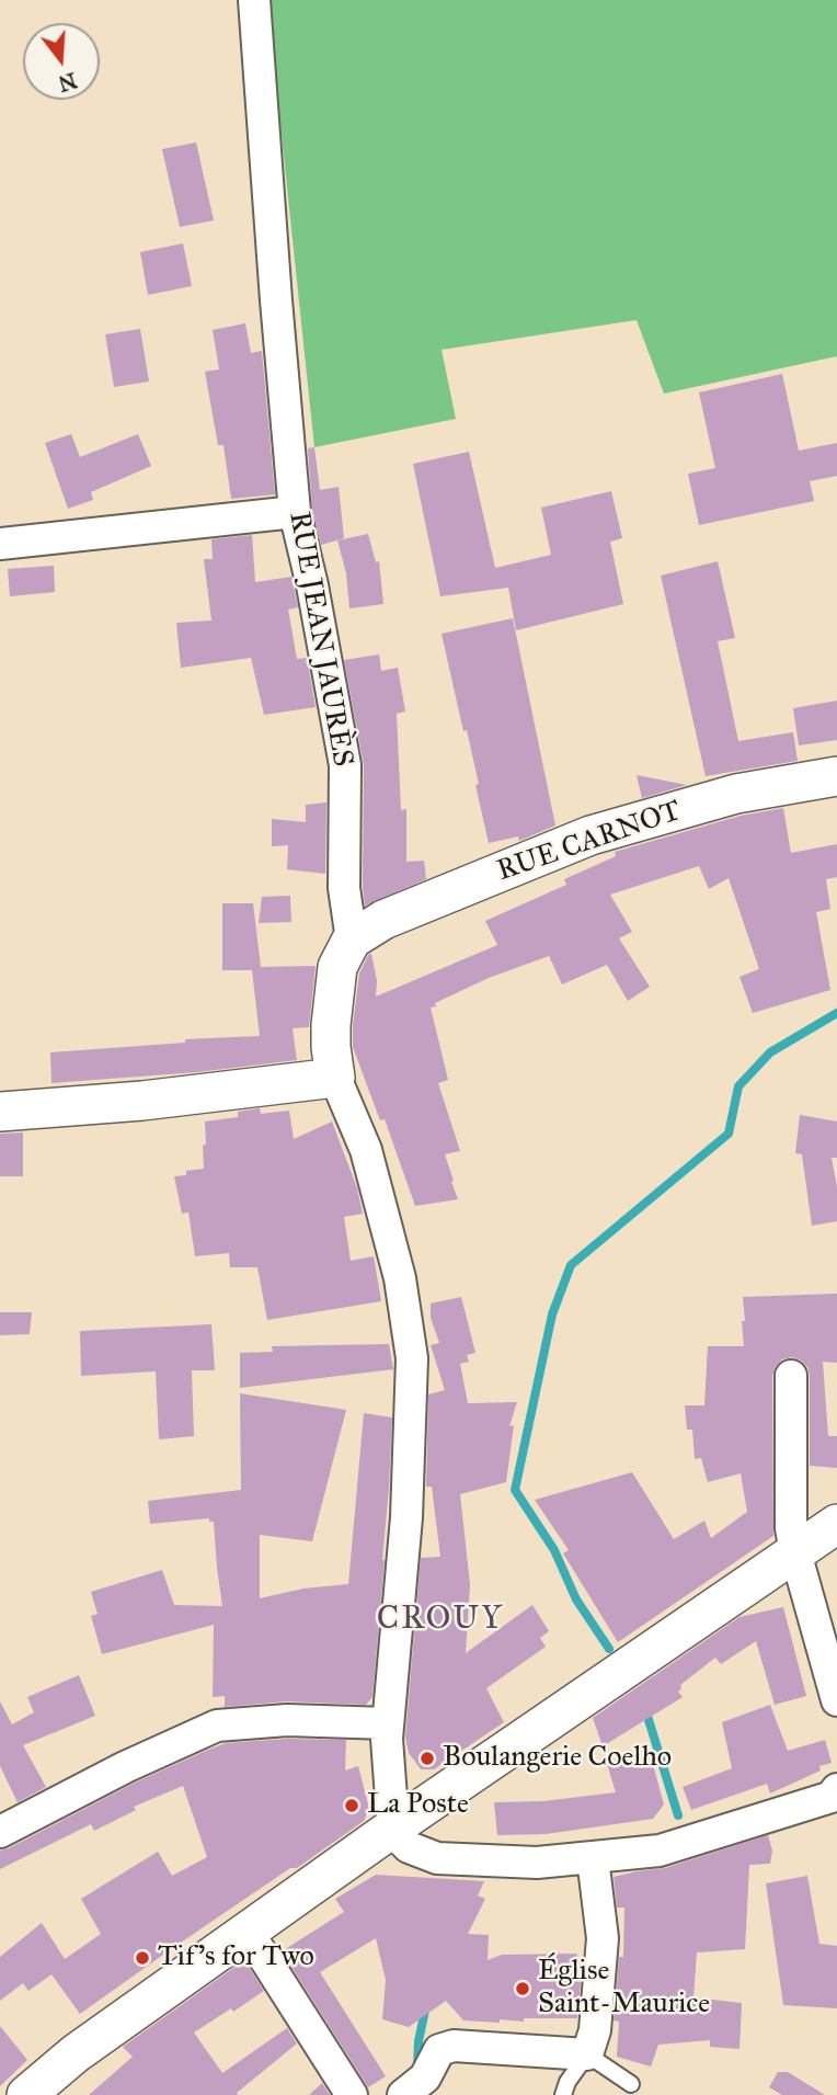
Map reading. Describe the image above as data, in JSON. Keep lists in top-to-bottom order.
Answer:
{
  "streets": {
    "street": ["RUE JEAN JAURÈS", "RUE CARNOT"]
  },
  "crossings": [
    ["RUE JEAN JAURÈS", "RUE CARNOT"]
  ],
  "districts": ["CROUY"],
  "places": [
    "Boulangerie Coelho",
    "La Poste",
    "Tif's for Two",
    "Église Saint-Maurice"
  ],
  "north": "bottom"
}
